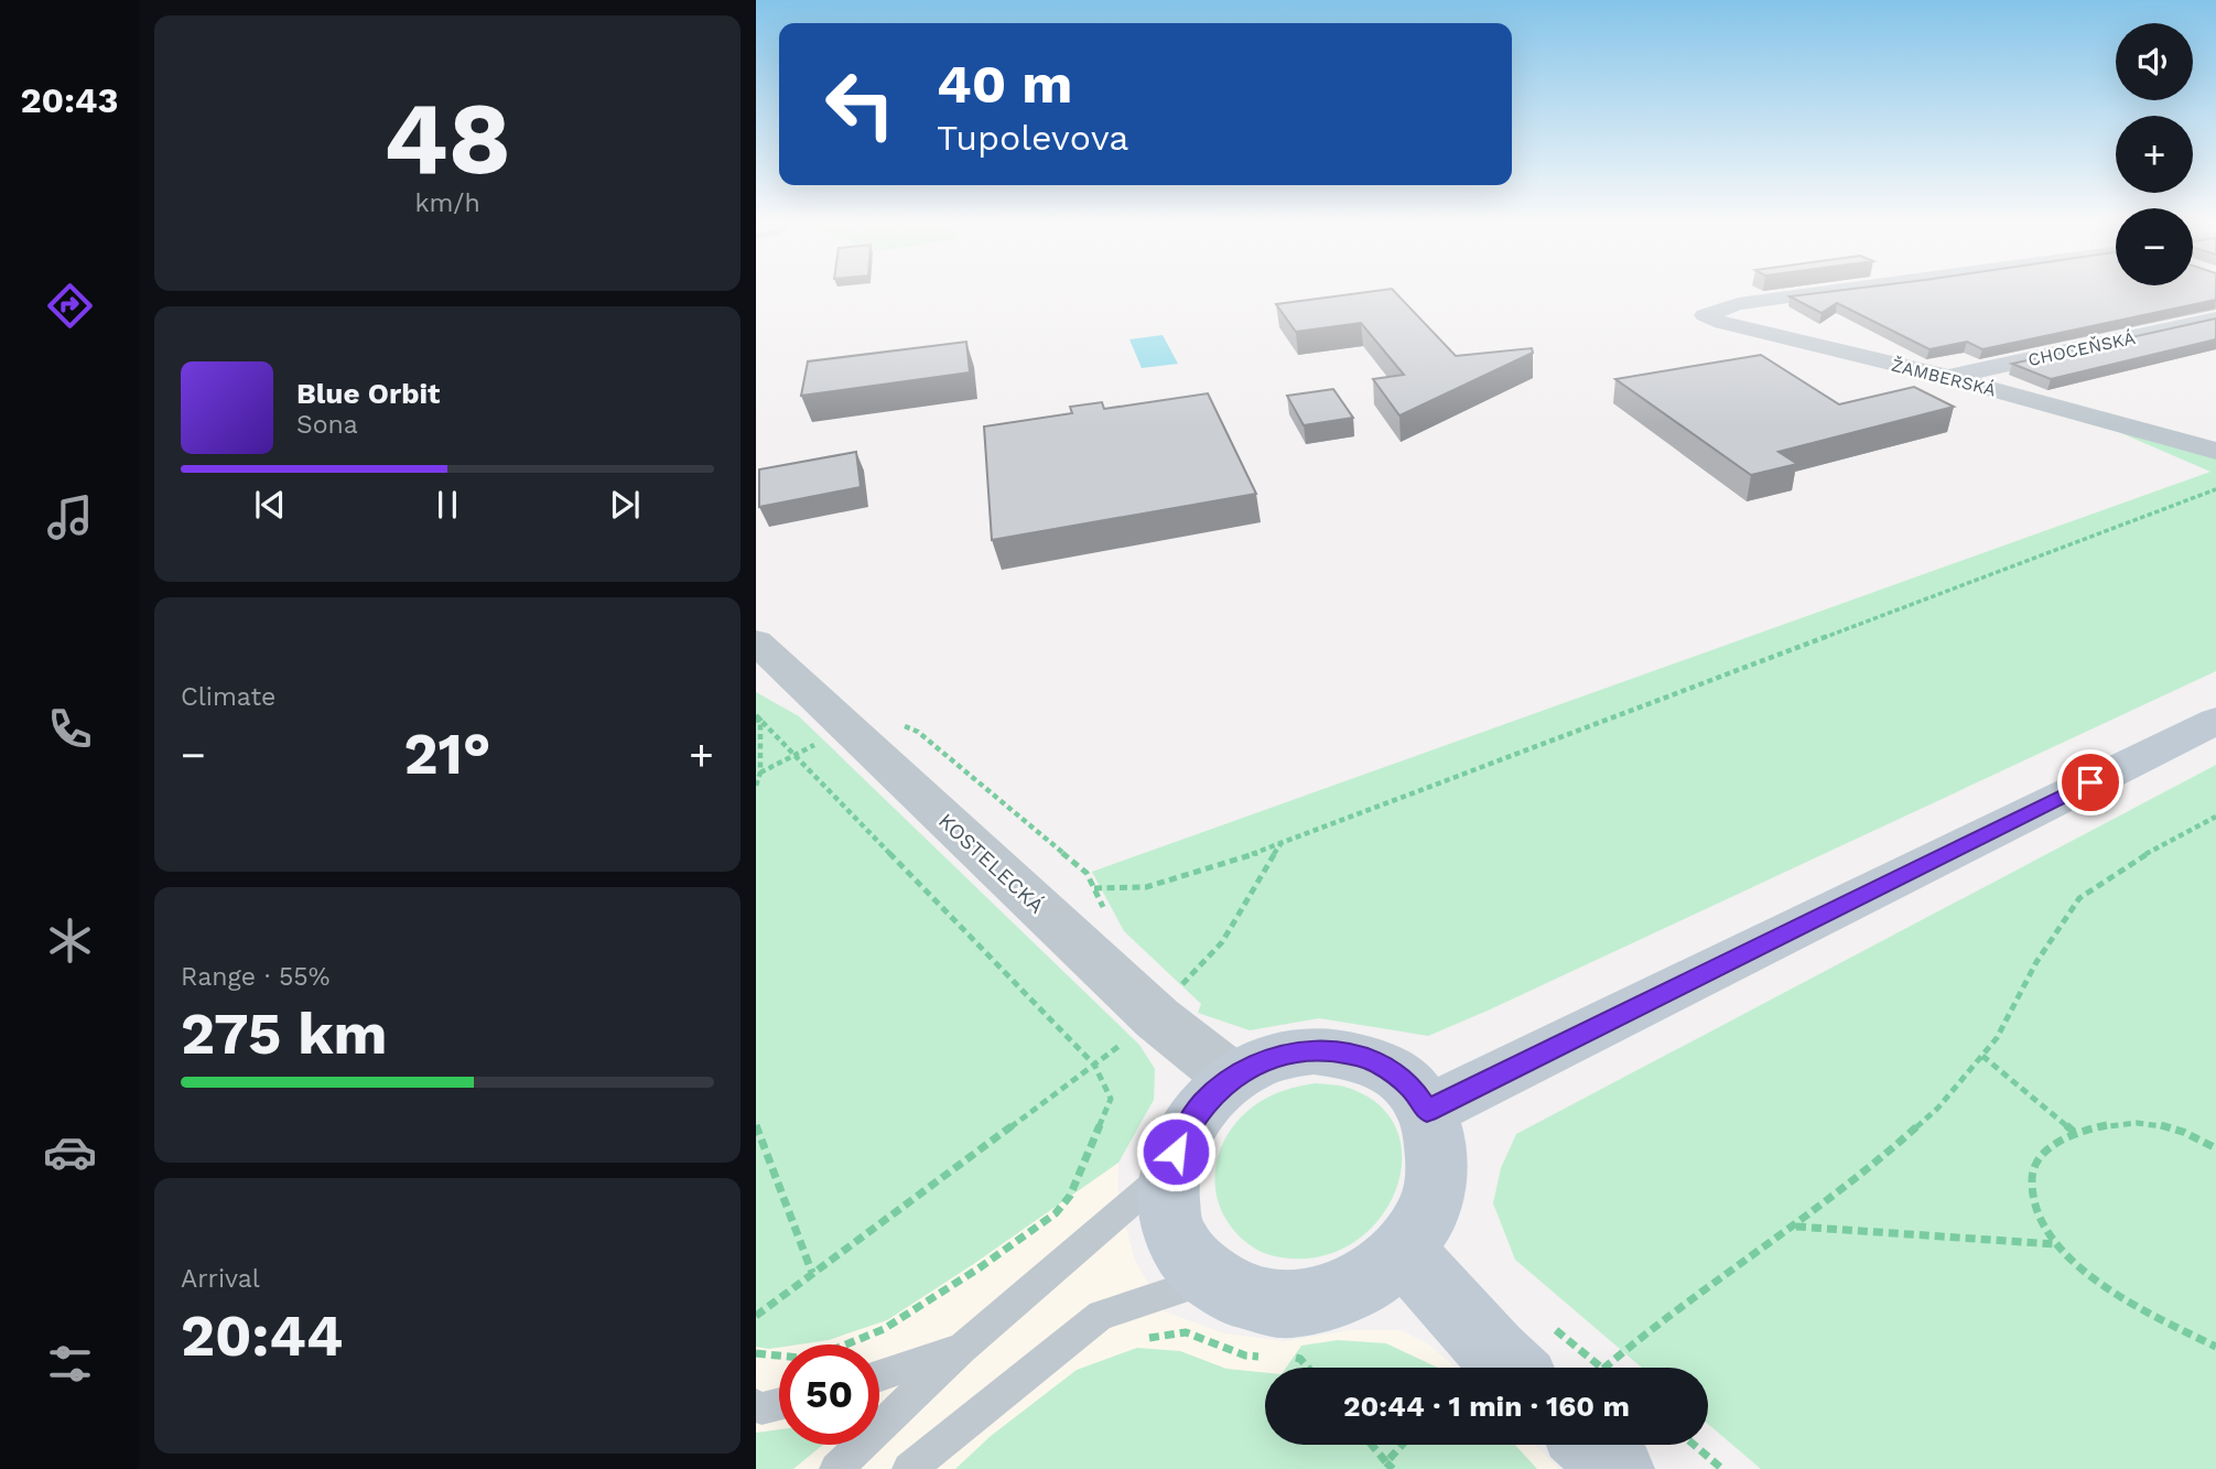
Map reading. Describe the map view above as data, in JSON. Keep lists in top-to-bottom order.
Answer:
{
  "streets": {
    "street": ["CHOCEŇSKÁ", "ŽAMBERSKÁ", "KOSTELECKÁ"]
  },
  "crossings": [
    ["CHOCEŇSKÁ", "ŽAMBERSKÁ"]
  ],
  "page": {
    "tabs": "20:43",
    "tile": [
      ["48", "km/h"],
      "Climate",
      ["Range · 55%", "275 km"],
      ["Arrival", "20:44"]
    ],
    "map_buttons": ["+", "−"],
    "turn": ["40 m", "Tupolevova"],
    "song": ["Blue Orbit", "Sona"],
    "heat": ["−", "21°", "+"],
    "limit": "50",
    "trip": "20:44 · 1 min · 160 m"
  }
}
